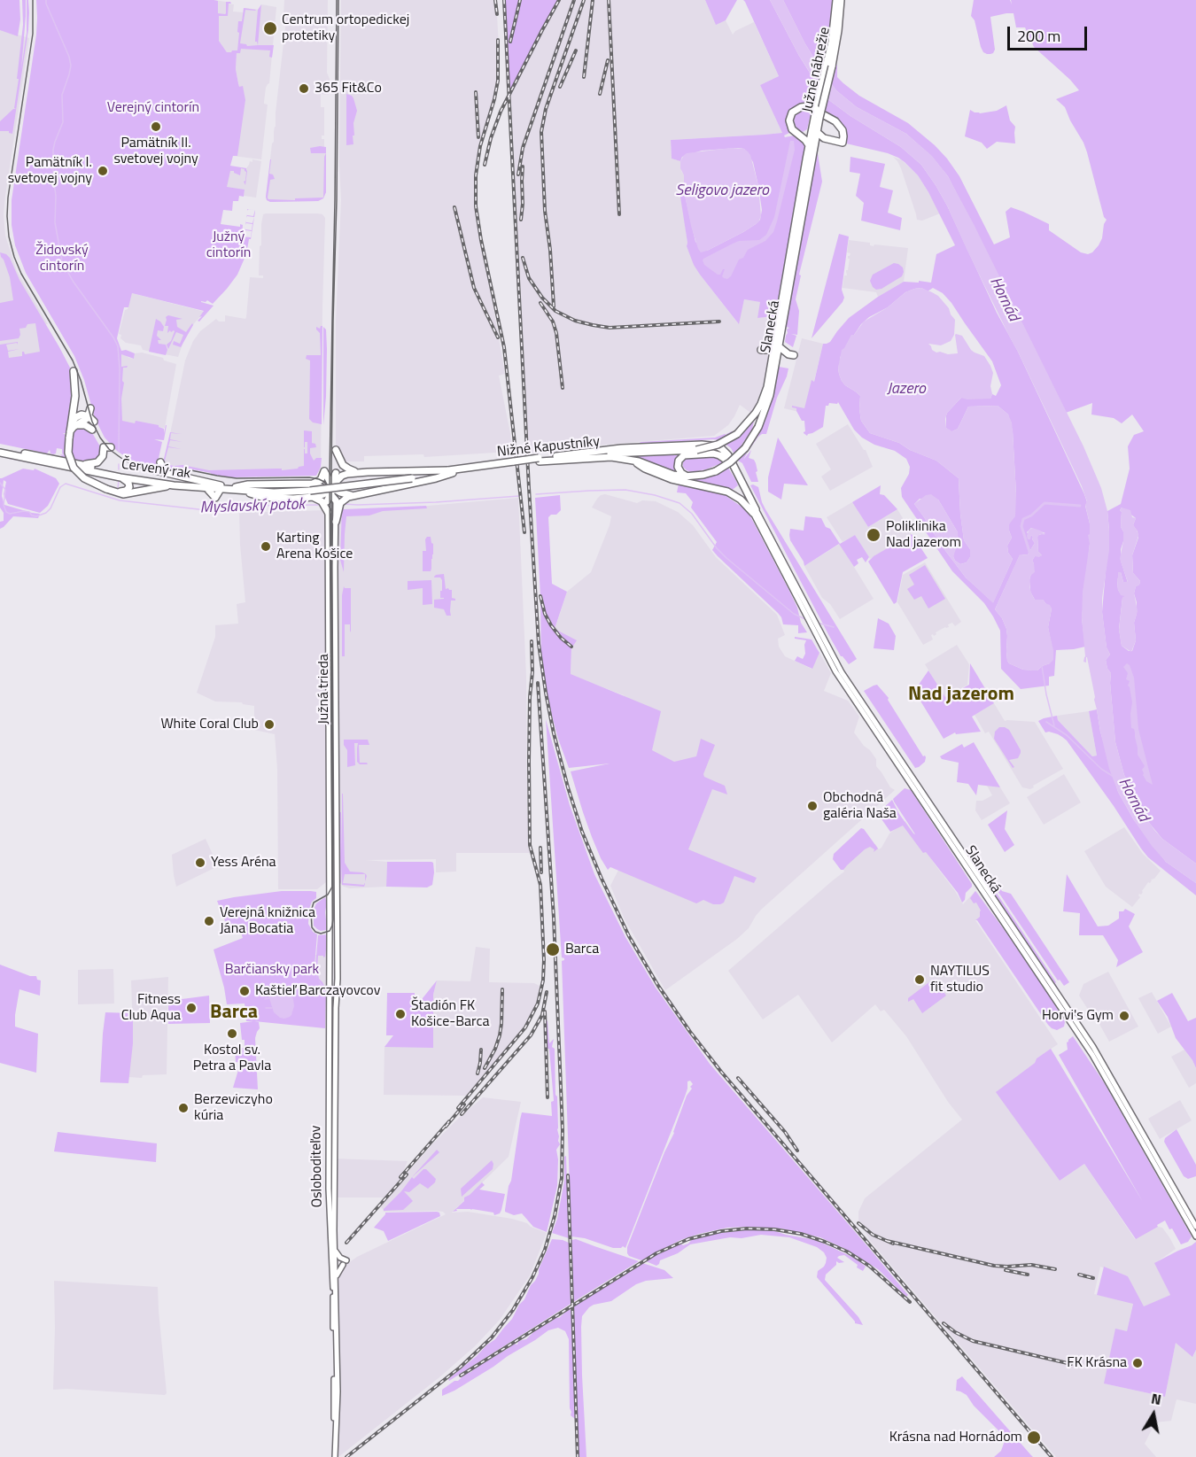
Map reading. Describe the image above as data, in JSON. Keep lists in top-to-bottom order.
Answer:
{
  "streets": {
    "highway": [
      "Južné nábrežie",
      "Slanecká",
      "Nižné Kapustníky",
      "Červený rak"
    ],
    "main road": ["Južná trieda", "Osloboditeľov"]
  },
  "crossings": [
    ["Južné nábrežie", "Slanecká"],
    ["Slanecká", "Nižné Kapustníky"],
    ["Nižné Kapustníky", "Červený rak"],
    ["Južná trieda", "Osloboditeľov"]
  ],
  "districts": ["Nad jazerom", "Barca"],
  "water": [
    "Seligovo jazero",
    "Hornád",
    "Jazero",
    "Myslavský potok"
  ],
  "parks": [
    "Verejný cintorín",
    "Južný cintorín",
    "Židovský cintorín",
    "Barčiansky park"
  ],
  "places": [
    "Centrum ortopedickej protetiky",
    "365 Fit&Co",
    "Pamätník II. svetovej vojny",
    "Pamätník I. svetovej vojny",
    "Poliklinika Nad jazerom",
    "Karting Arena Košice",
    "White Coral Club",
    "Obchodná galéria Naša",
    "Yess Aréna",
    "Verejná knižnica Jána Bocatia",
    "Barca",
    "NAYTILUS fit studio",
    "Kaštieľ Barczayovcov",
    "Fitness Club Aqua",
    "Štadión FK Košice-Barca",
    "Horvi's Gym",
    "Kostol sv. Petra a Pavla",
    "Berzeviczyho kúria",
    "FK Krásna",
    "Krásna nad Hornádom"
  ],
  "scale_bar": "200 m",
  "north": "top"
}
